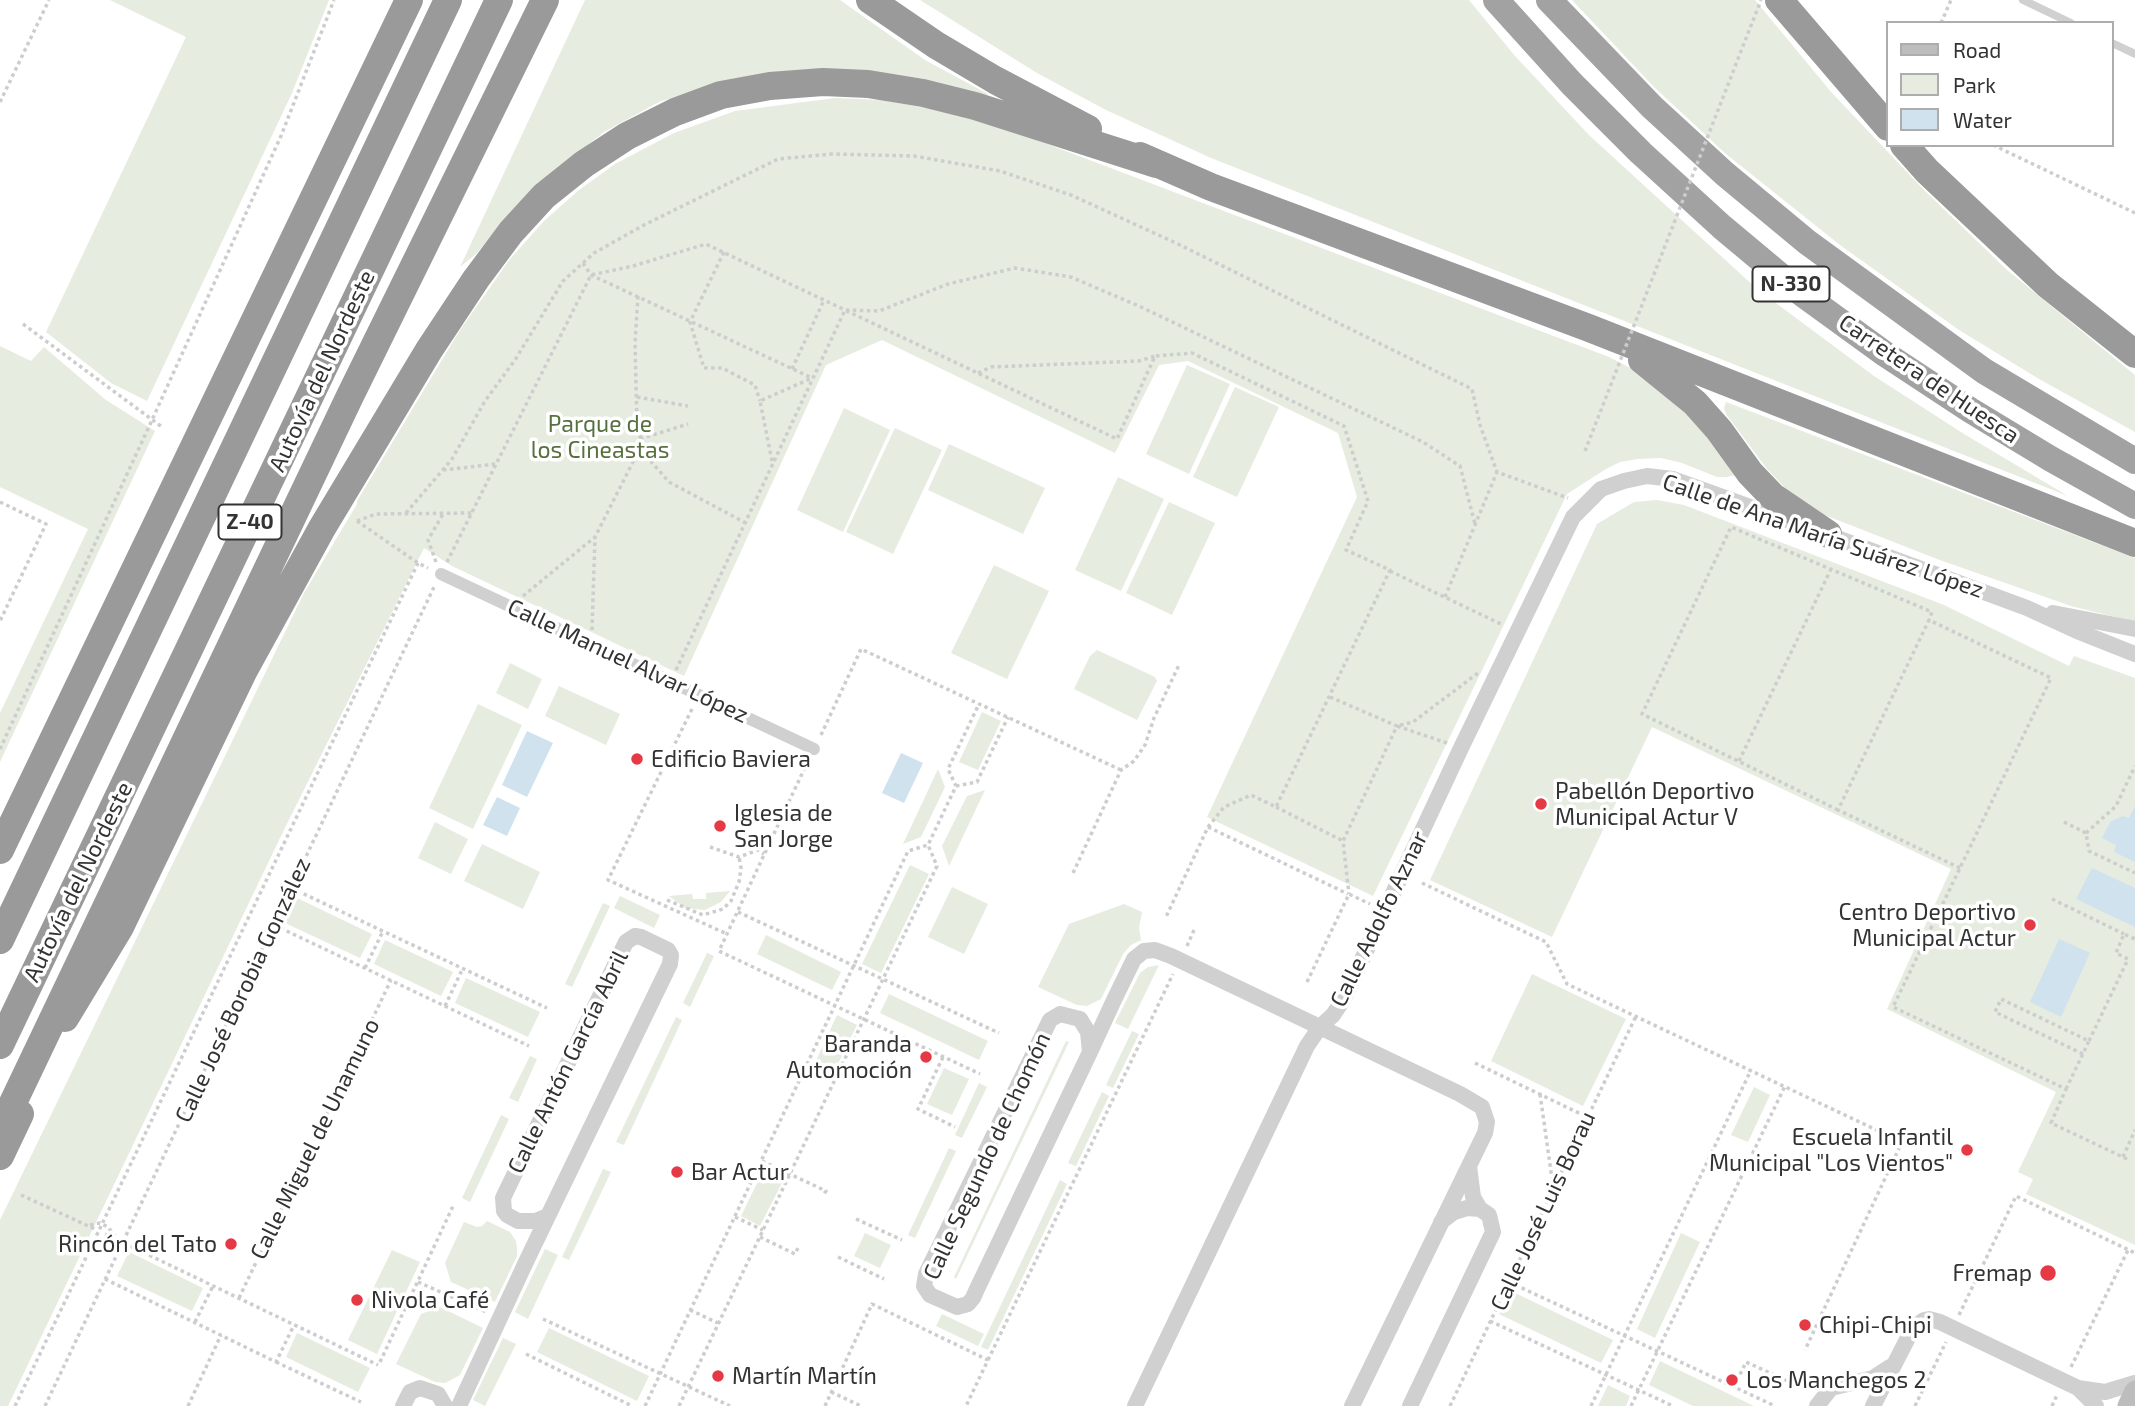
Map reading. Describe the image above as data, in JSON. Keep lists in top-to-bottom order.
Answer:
{
  "streets": {
    "highway": [
      "N-330",
      "Autovía del Nordeste",
      "Carretera de Huesca",
      "Z-40"
    ],
    "street": [
      "Calle de Ana María Suárez López",
      "Calle Manuel Alvar López",
      "Calle Adolfo Aznar",
      "Calle Antón García Abril",
      "Calle Segundo de Chomón",
      "Calle José Luis Borau"
    ],
    "path": ["Calle José Borobia González", "Calle Miguel de Unamuno"]
  },
  "crossings": [
    ["Calle de Ana María Suárez López", "Calle Adolfo Aznar"],
    ["Calle Manuel Alvar López", "Calle José Borobia González"],
    ["Calle Adolfo Aznar", "Calle Segundo de Chomón"]
  ],
  "parks": ["Parque de los Cineastas"],
  "places": [
    "Edificio Baviera",
    "Pabellón Deportivo Municipal Actur V",
    "Iglesia de San Jorge",
    "Centro Deportivo Municipal Actur",
    "Baranda Automoción",
    "Escuela Infantil Municipal \"Los Vientos\"",
    "Bar Actur",
    "Rincón del Tato",
    "Fremap",
    "Nivola Café",
    "Chipi-Chipi",
    "Martín Martín",
    "Los Manchegos 2"
  ],
  "legend": ["Road", "Park", "Water"]
}
